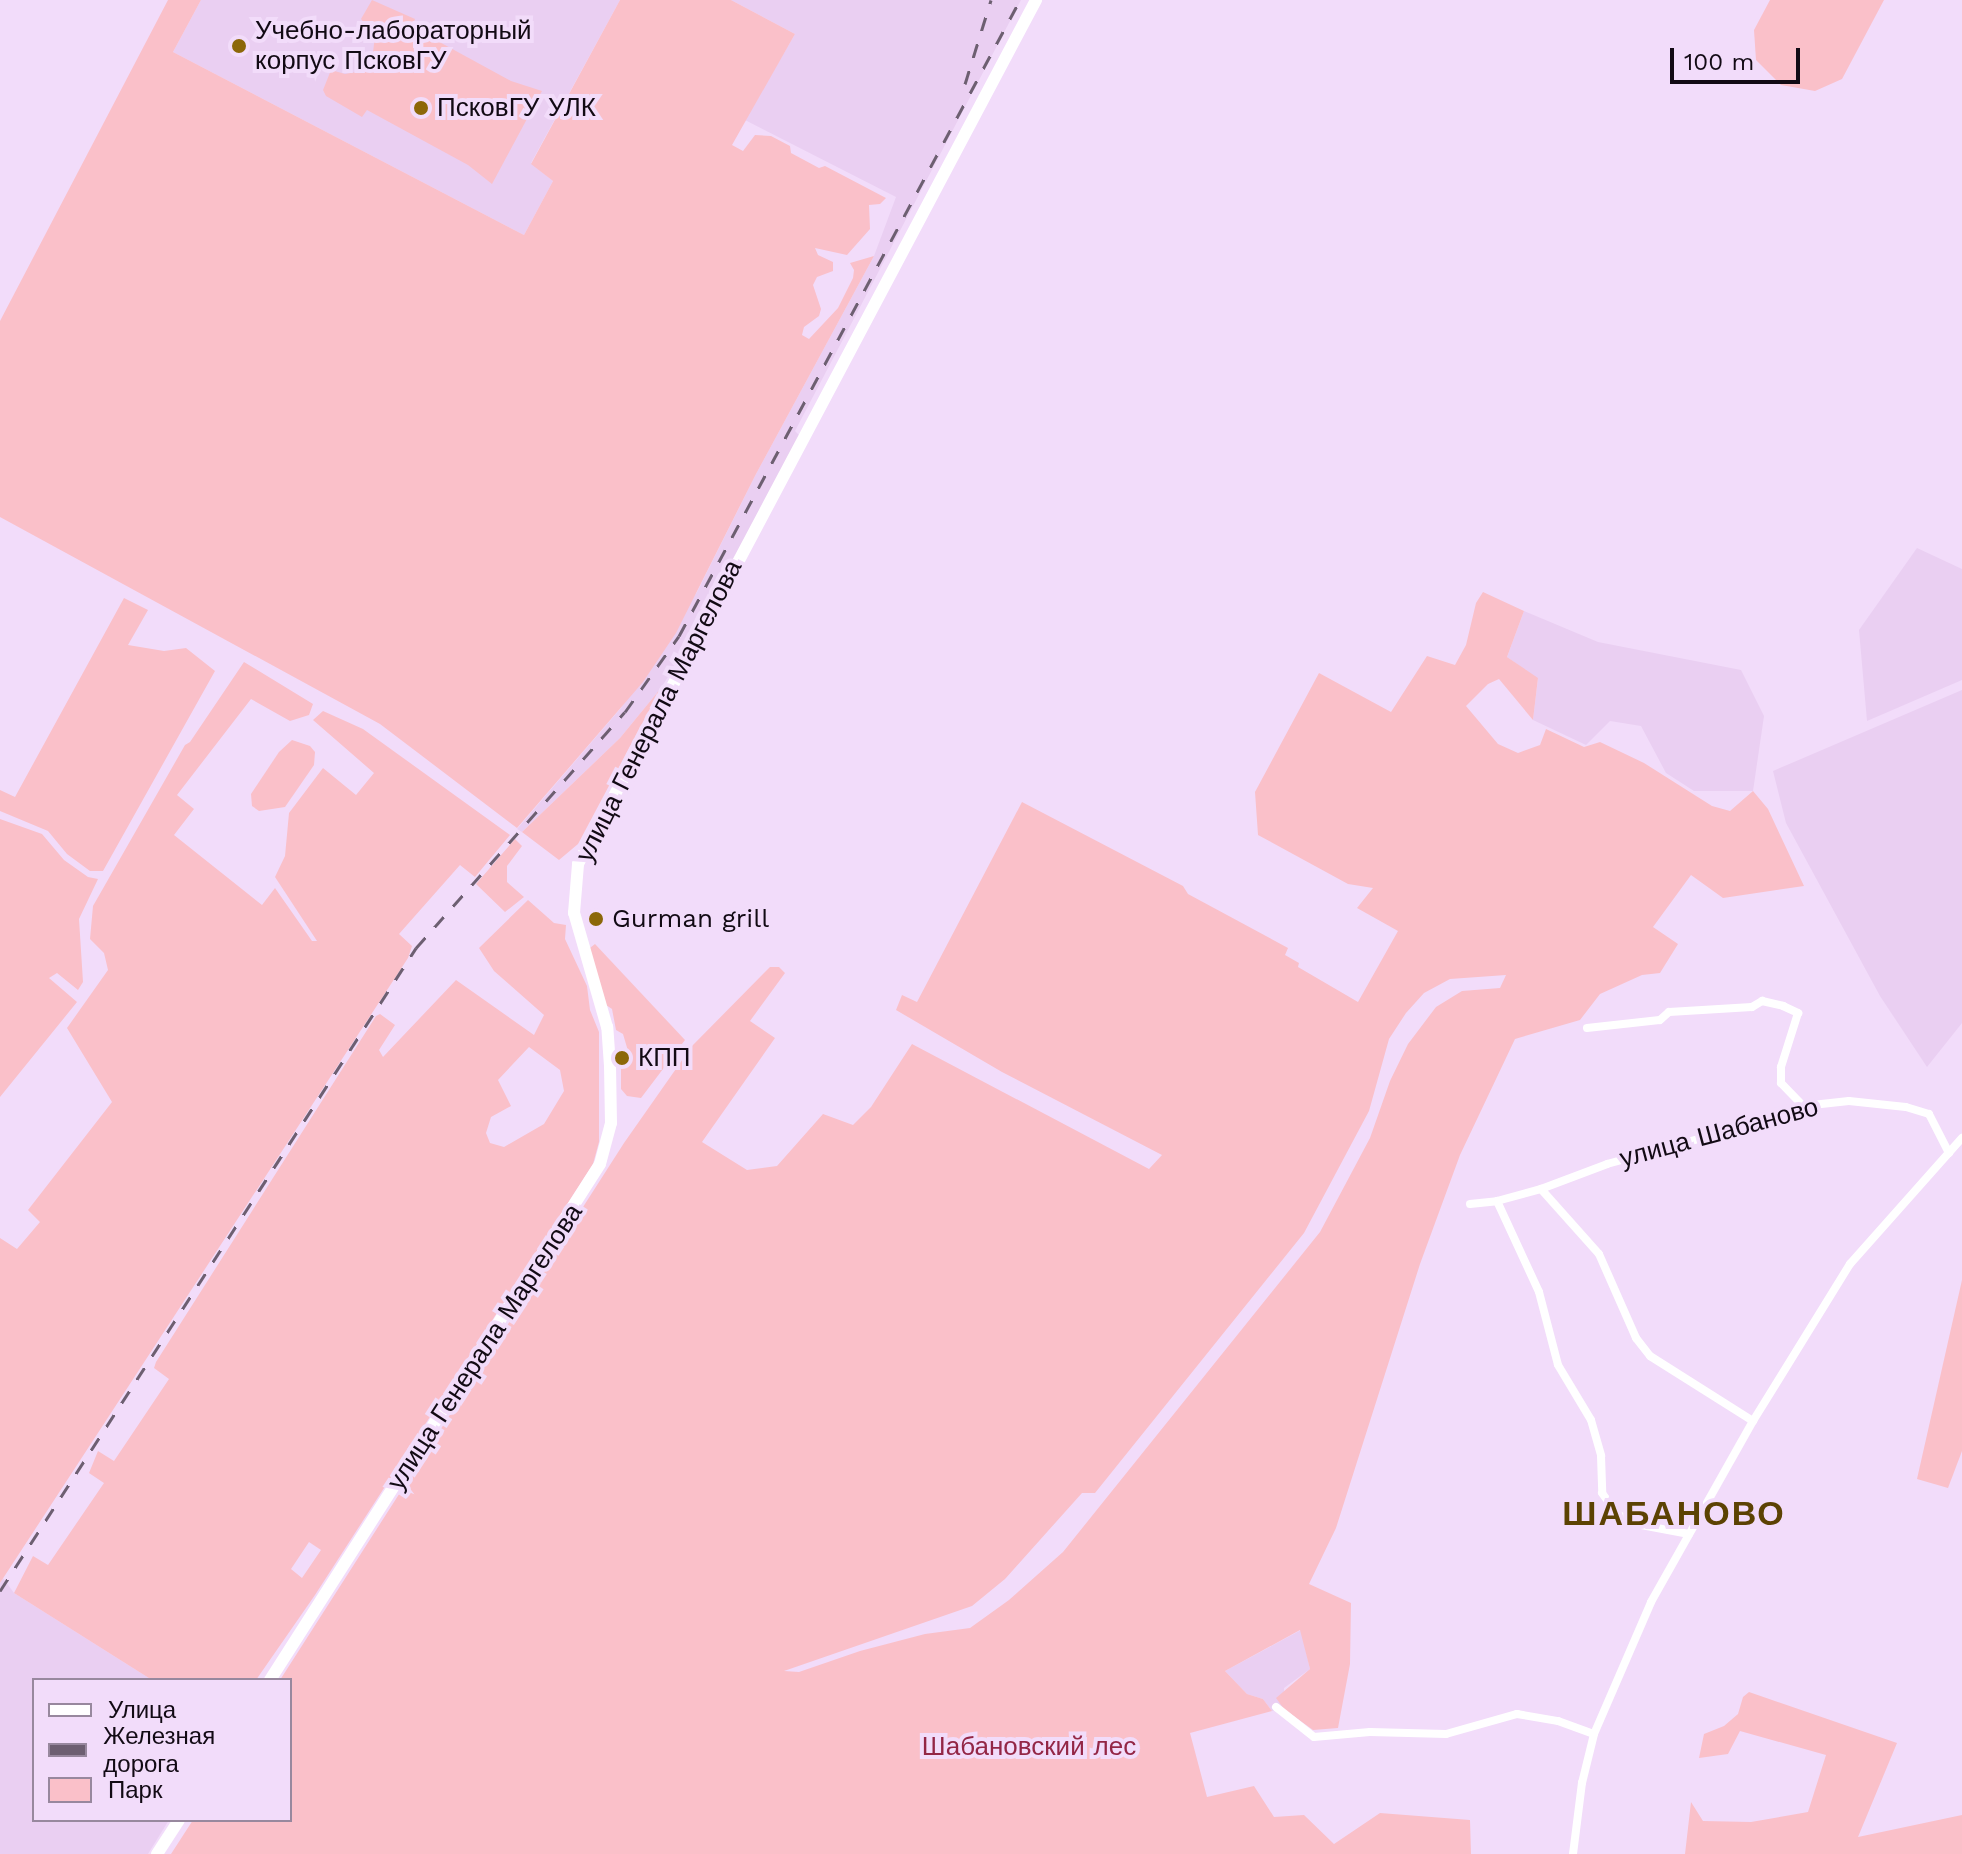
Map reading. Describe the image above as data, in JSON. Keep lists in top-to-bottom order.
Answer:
{
  "streets": {
    "main road": ["улица Генерала Маргелова"],
    "street": ["улица Шабаново"]
  },
  "districts": ["ШАБАНОВО"],
  "parks": ["Шабановский лес"],
  "places": [
    "Учебно-лабораторный корпус ПсковГУ",
    "ПсковГУ УЛК",
    "Gurman grill",
    "КПП"
  ],
  "legend": ["Улица", "Железная дорога", "Парк"],
  "scale_bar": "100 m"
}
